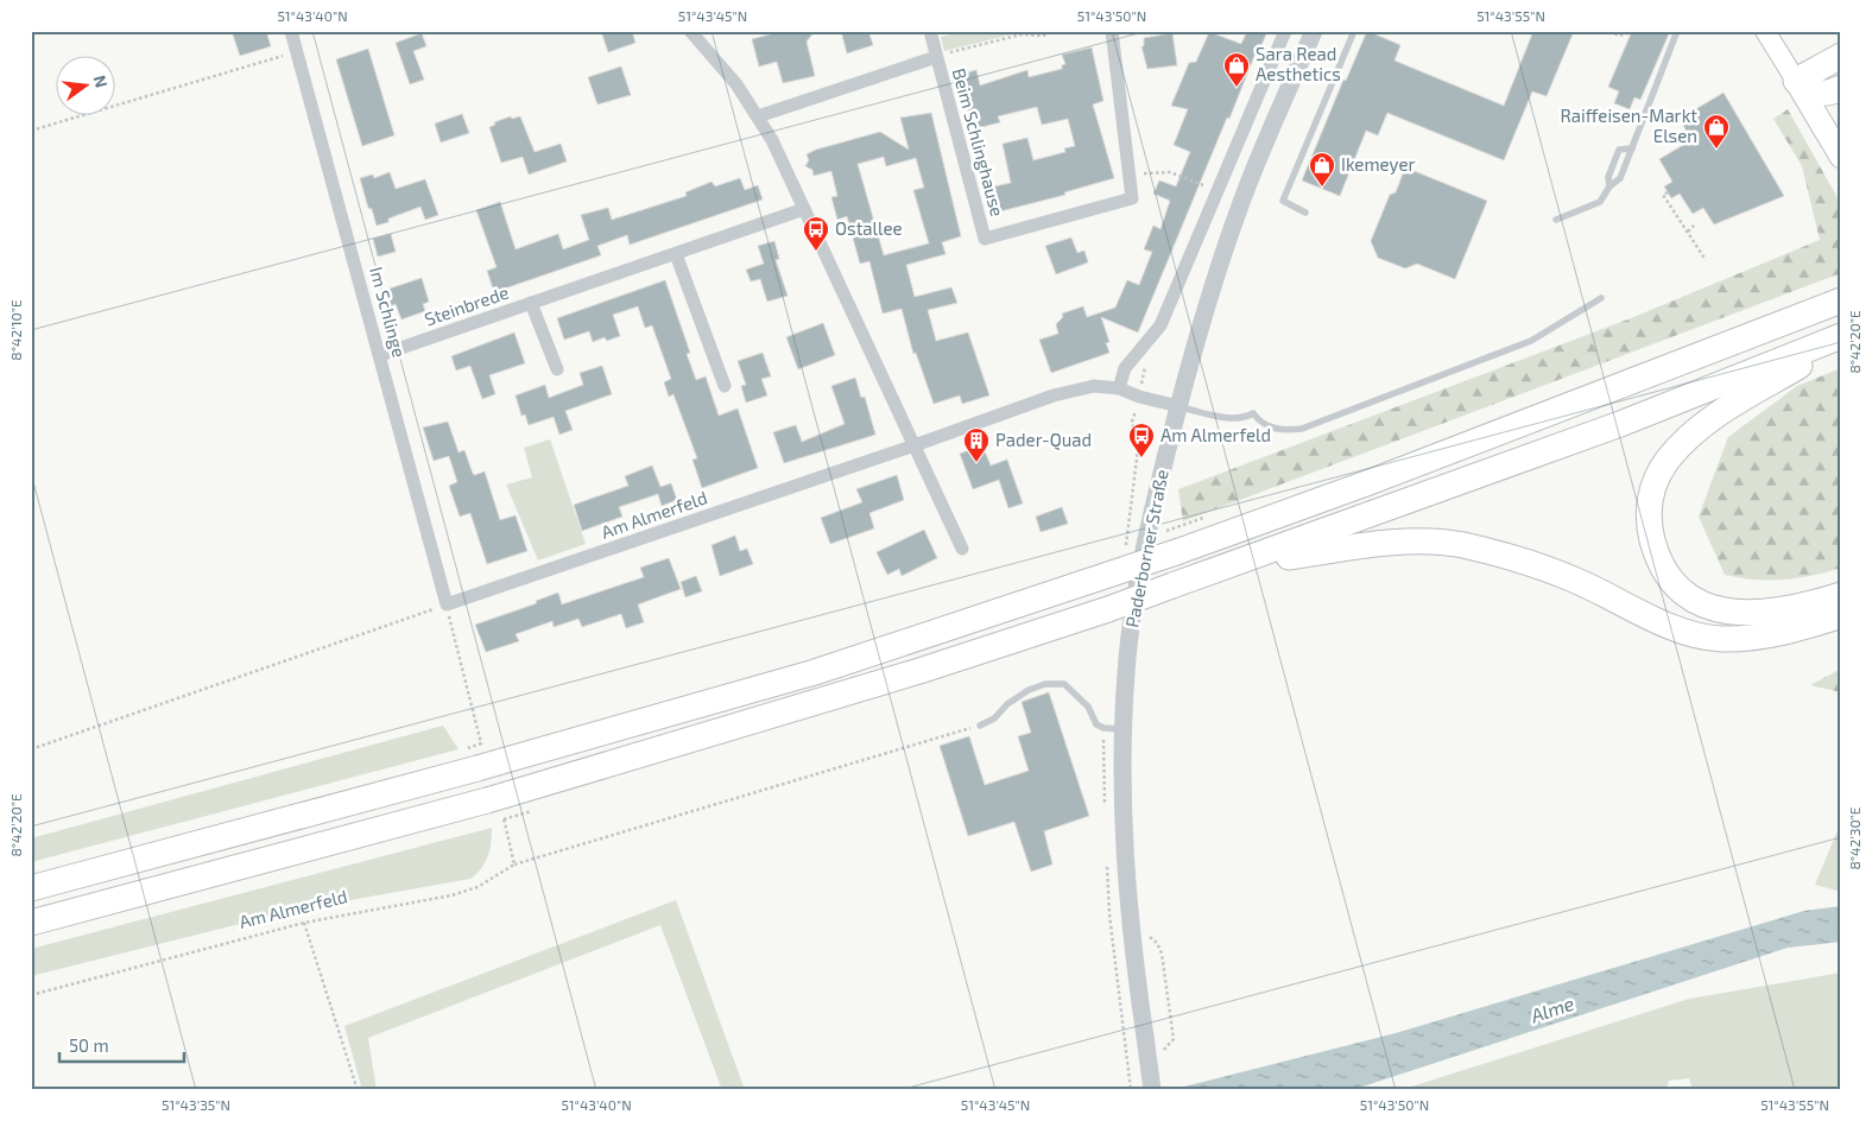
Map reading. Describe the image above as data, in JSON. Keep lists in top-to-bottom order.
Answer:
{
  "streets": {
    "street": [
      "Beim Schlinghause",
      "Steinbrede",
      "Im Schlinge",
      "Am Almerfeld",
      "Paderborner Straße"
    ]
  },
  "crossings": [
    ["Steinbrede", "Im Schlinge"],
    ["Im Schlinge", "Am Almerfeld"],
    ["Am Almerfeld", "Paderborner Straße"]
  ],
  "water": ["Alme"],
  "places": {
    "shop": ["Sara Read Aesthetics", "Raiffeisen-Markt Elsen", "Ikemeyer"],
    "bus stop": ["Ostallee", "Am Almerfeld"],
    "building": ["Pader-Quad"]
  },
  "scale_bar": "50 m",
  "north": "right",
  "coordinates": [
    "51°43'40\"N",
    "51°43'45\"N",
    "51°43'50\"N",
    "51°43'55\"N",
    "8°42'10\"E",
    "8°42'20\"E",
    "8°42'30\"E",
    "51°43'35\"N"
  ]
}
